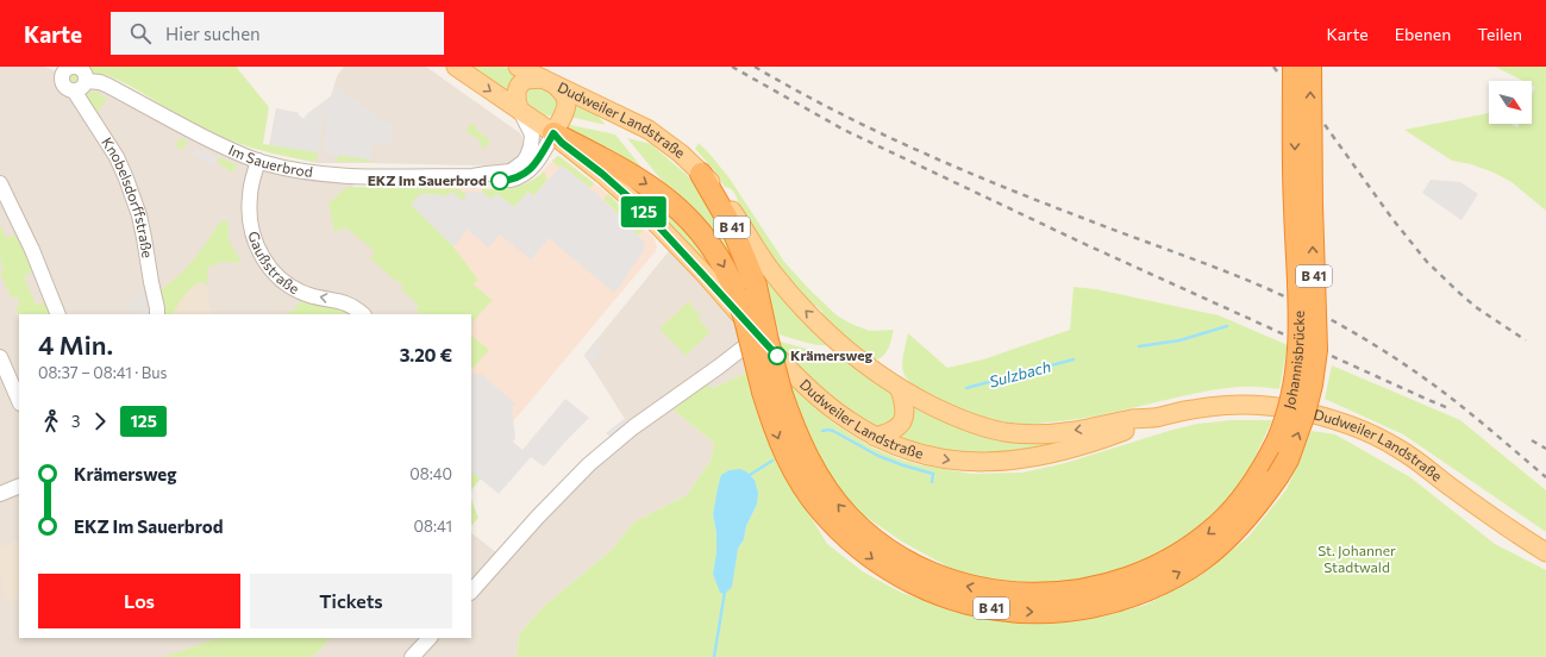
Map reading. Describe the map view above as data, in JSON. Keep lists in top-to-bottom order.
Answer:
{
  "streets": {
    "highway": ["B 41", "Johannisbrücke"],
    "main road": ["Dudweiler Landstraße"],
    "street": ["Im Sauerbrod", "Knobelsdorffstraße", "Gaußstraße"]
  },
  "crossings": [
    ["Dudweiler Landstraße", "Im Sauerbrod"],
    ["Dudweiler Landstraße", "B 41"],
    ["Im Sauerbrod", "Knobelsdorffstraße"],
    ["Im Sauerbrod", "B 41"],
    ["Im Sauerbrod", "Gaußstraße"],
    ["B 41", "Johannisbrücke"]
  ],
  "one_way": ["Gaußstraße"],
  "water": ["Sulzbach"],
  "parks": ["St. Johanner Stadtwald"],
  "places": ["EKZ Im Sauerbrod", "Krämersweg"],
  "lines": ["bus line 125"],
  "north": "bottom right",
  "page": {
    "header": "Karte",
    "search": "Hier suchen",
    "nav": ["Karte", "Ebenen", "Teilen"],
    "on_map": "125",
    "heading": ["4 Min.", "08:37 – 08:41 · Bus", "3.20 €"],
    "legs": ["3", "125"],
    "list": [
      {
        "name": "Krämersweg",
        "value": "08:40"
      },
      {
        "name": "EKZ Im Sauerbrod",
        "value": "08:41"
      }
    ],
    "buttons": ["Los", "Tickets"]
  }
}
